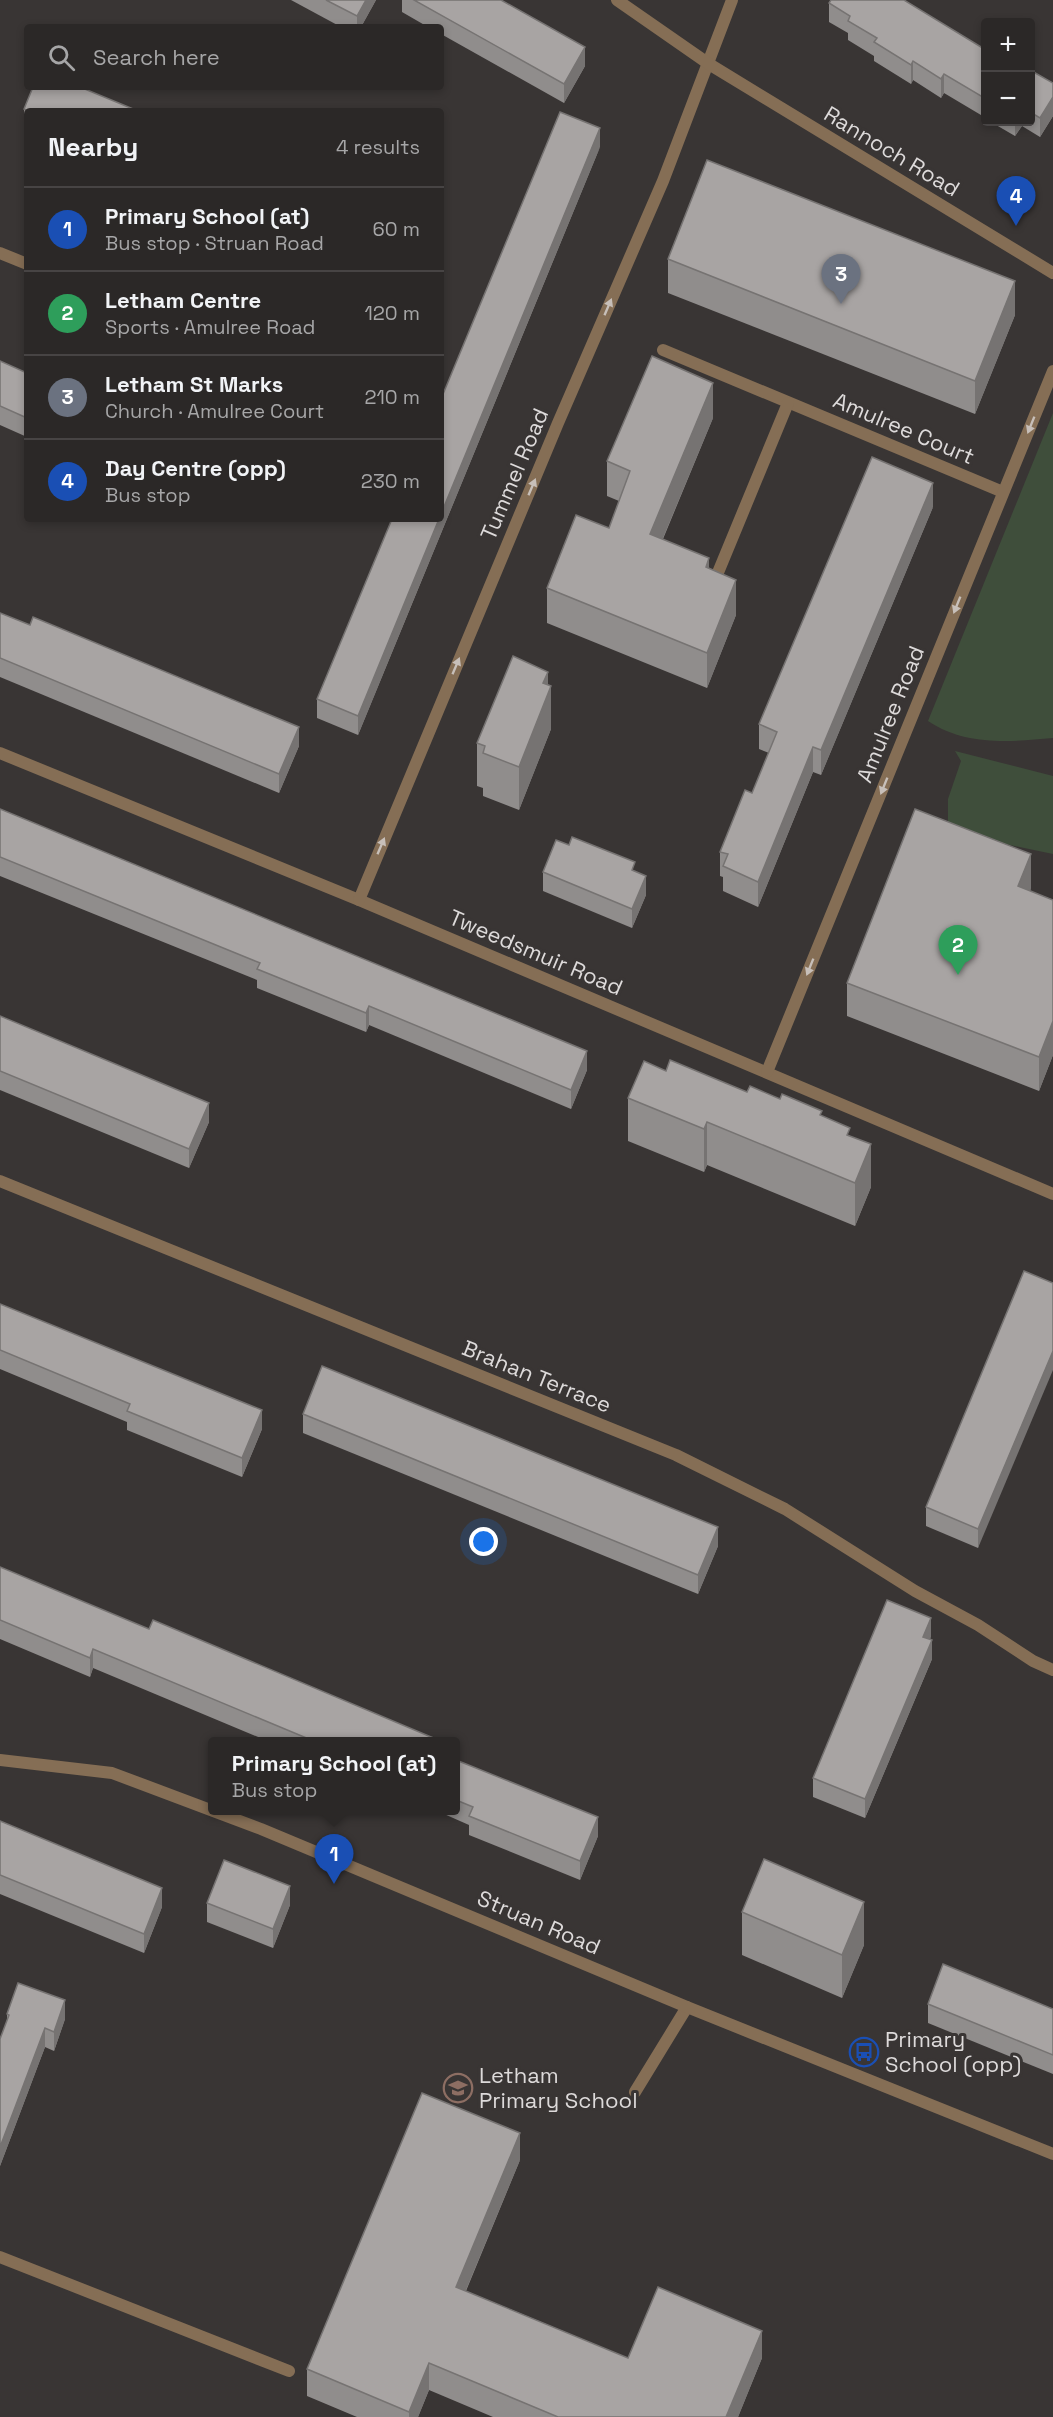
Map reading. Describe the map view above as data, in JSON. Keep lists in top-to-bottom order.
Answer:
{
  "streets": {
    "street": [
      "Rannoch Road",
      "Amulree Court",
      "Tummel Road",
      "Amulree Road",
      "Tweedsmuir Road",
      "Brahan Terrace",
      "Struan Road"
    ]
  },
  "crossings": [
    ["Rannoch Road", "Tummel Road"],
    ["Amulree Court", "Amulree Road"],
    ["Tummel Road", "Tweedsmuir Road"],
    ["Amulree Road", "Tweedsmuir Road"]
  ],
  "one_way": ["Tummel Road", "Amulree Road"],
  "places": {
    "bus stop": ["Primary School (opp)"],
    "school or university": ["Letham Primary School"]
  },
  "page": {
    "map_buttons": ["+", "−"],
    "search": "Search here",
    "heading": ["Nearby", "4 results"],
    "pins": [
      "4",
      "3",
      "2",
      "1"
    ],
    "list": [
      {
        "mark": "1",
        "name": "Primary School (at)",
        "note": "Bus stop · Struan Road",
        "value": "60 m"
      },
      {
        "mark": "2",
        "name": "Letham Centre",
        "note": "Sports · Amulree Road",
        "value": "120 m"
      },
      {
        "mark": "3",
        "name": "Letham St Marks",
        "note": "Church · Amulree Court",
        "value": "210 m"
      },
      {
        "mark": "4",
        "name": "Day Centre (opp)",
        "note": "Bus stop",
        "value": "230 m"
      }
    ],
    "popup": ["Primary School (at)", "Bus stop"]
  }
}
